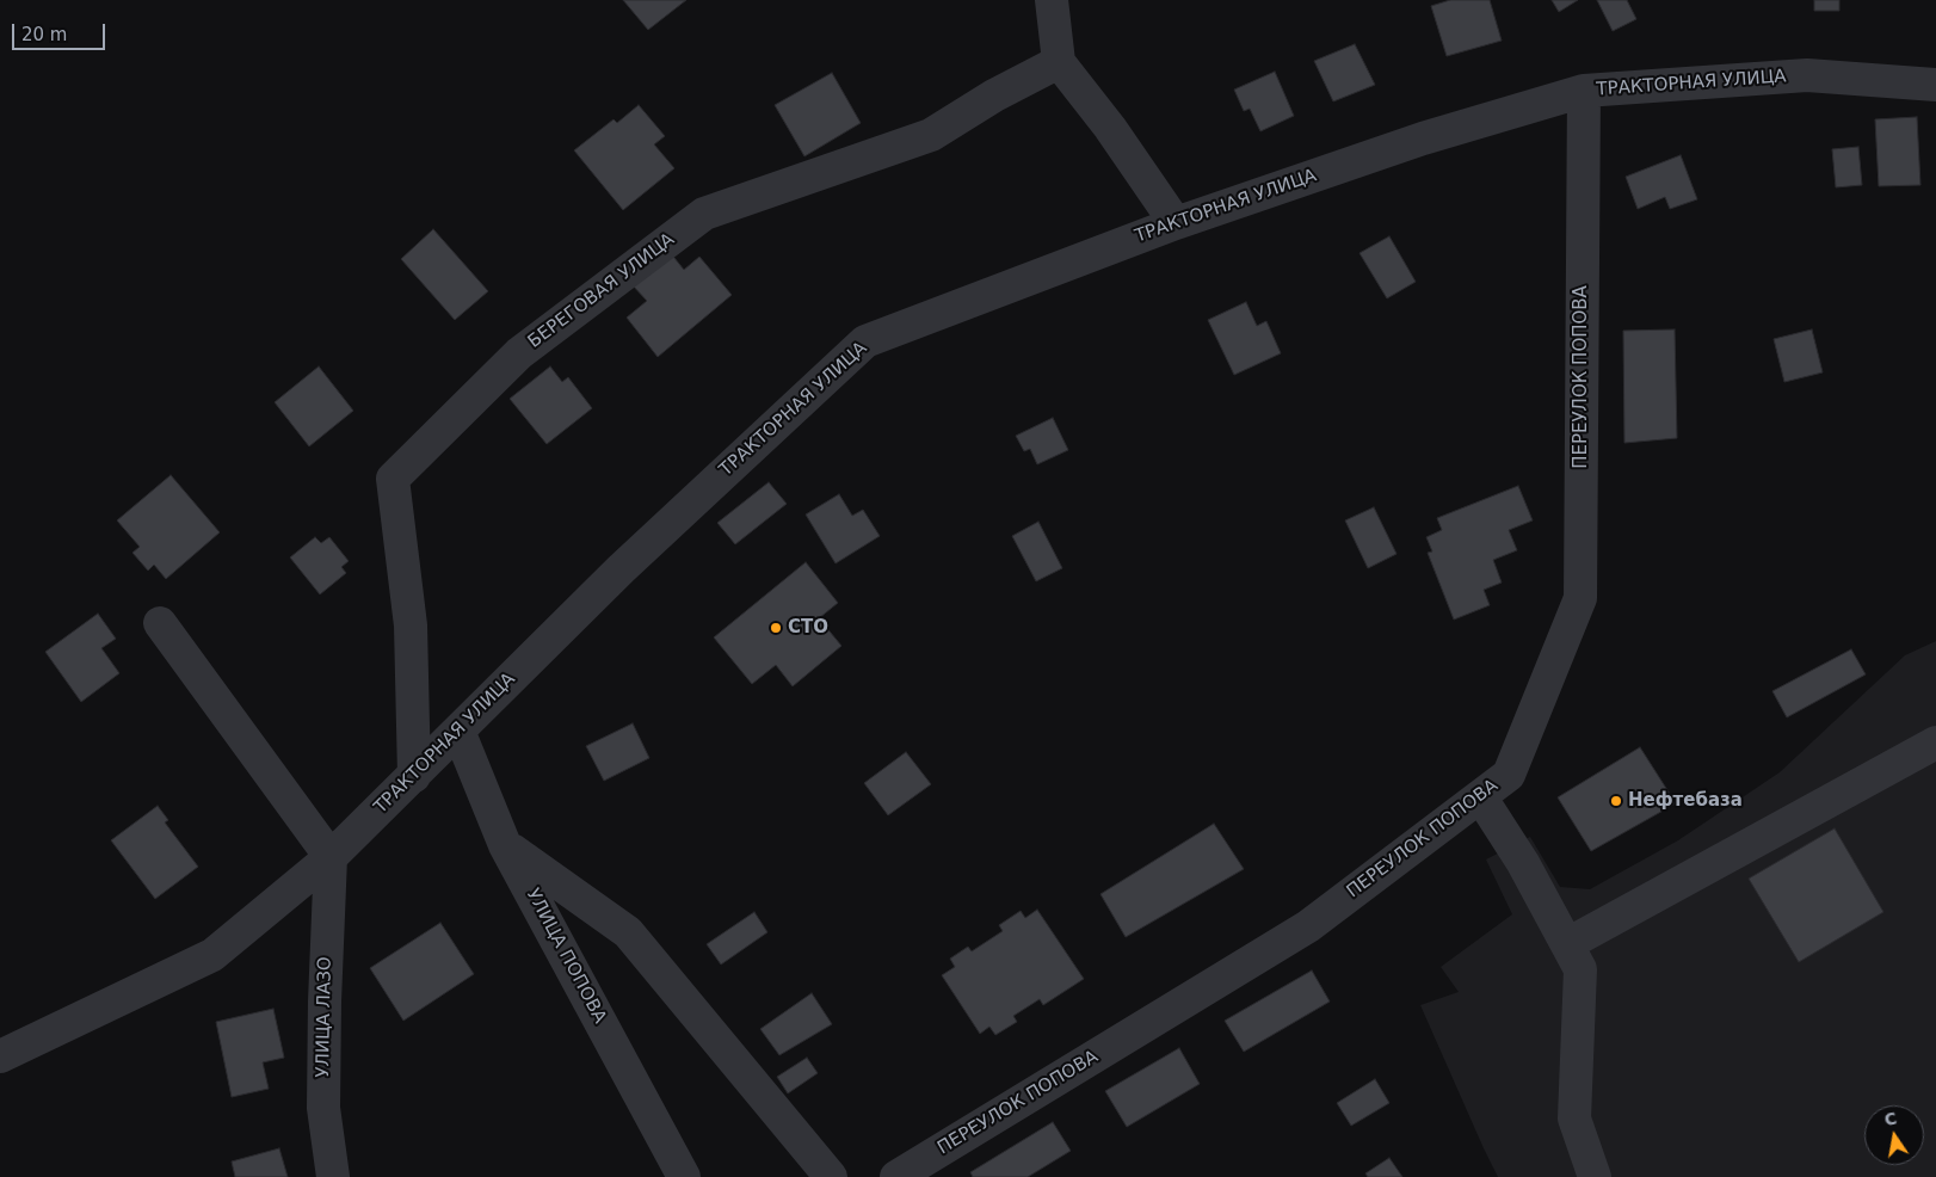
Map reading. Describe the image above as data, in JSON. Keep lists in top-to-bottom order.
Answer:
{
  "streets": {
    "street": [
      "ТРАКТОРНАЯ УЛИЦА",
      "БЕРЕГОВАЯ УЛИЦА",
      "ПЕРЕУЛОК ПОПОВА",
      "УЛИЦА ПОПОВА",
      "УЛИЦА ЛАЗО"
    ]
  },
  "crossings": [
    ["ТРАКТОРНАЯ УЛИЦА", "БЕРЕГОВАЯ УЛИЦА"],
    ["ТРАКТОРНАЯ УЛИЦА", "ПЕРЕУЛОК ПОПОВА"],
    ["ТРАКТОРНАЯ УЛИЦА", "УЛИЦА ПОПОВА"],
    ["ТРАКТОРНАЯ УЛИЦА", "УЛИЦА ЛАЗО"]
  ],
  "places": ["СТО", "Нефтебаза"],
  "scale_bar": "20 m",
  "north": "top"
}
